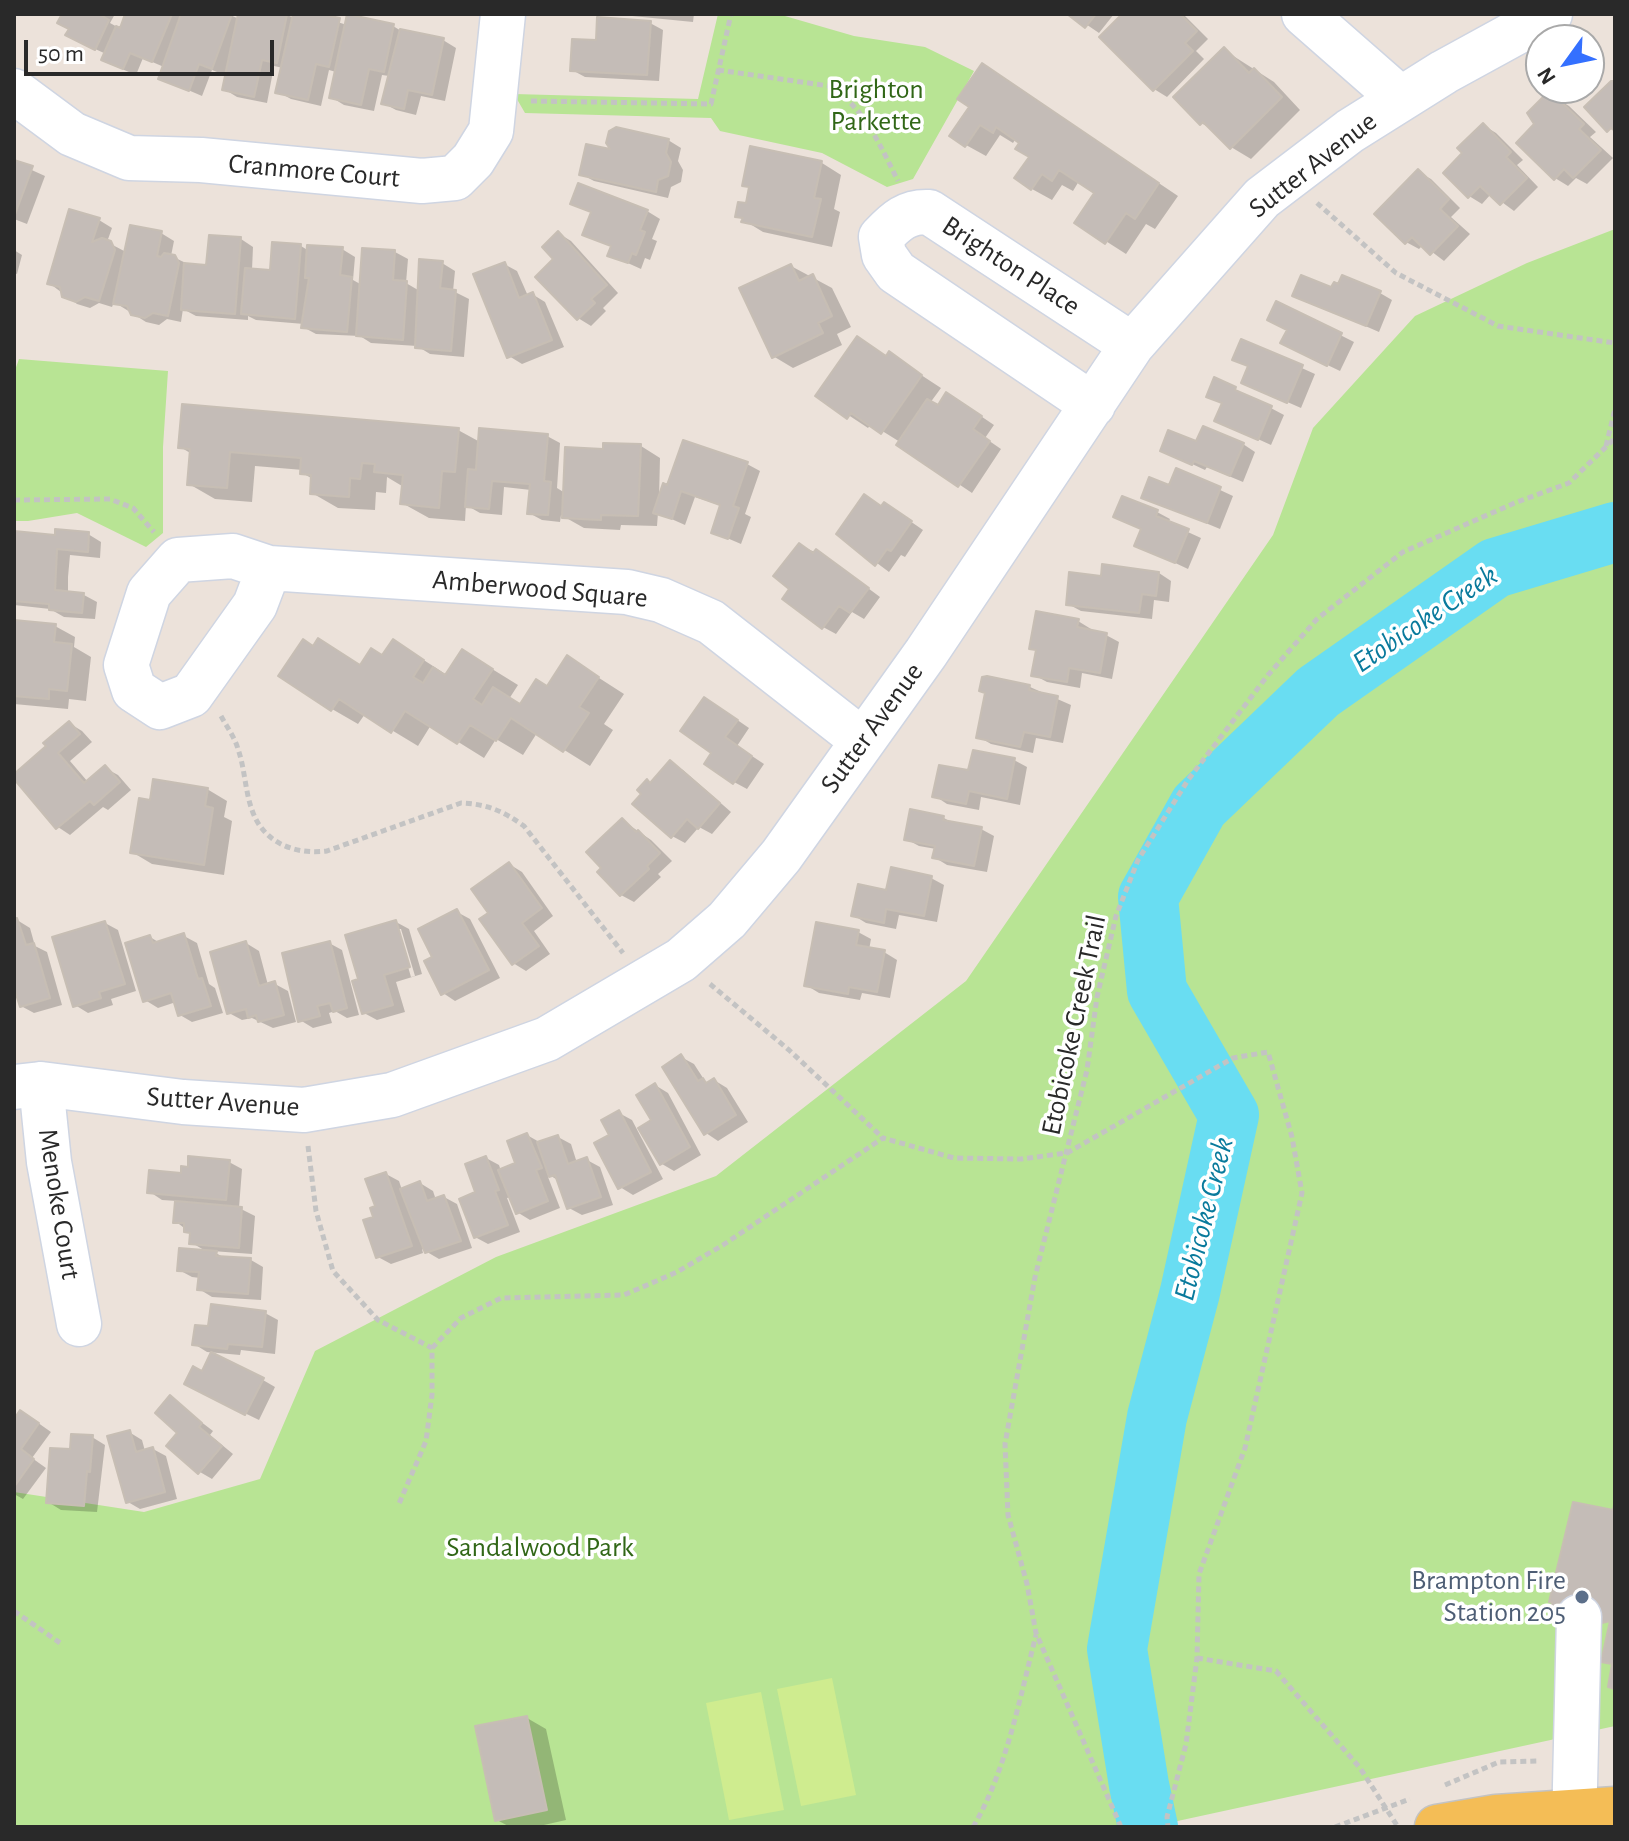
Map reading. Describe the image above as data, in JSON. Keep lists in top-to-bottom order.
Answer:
{
  "streets": {
    "street": [
      "Sutter Avenue",
      "Cranmore Court",
      "Brighton Place",
      "Amberwood Square",
      "Menoke Court"
    ],
    "path": ["Etobicoke Creek Trail"]
  },
  "crossings": [
    ["Sutter Avenue", "Brighton Place"],
    ["Sutter Avenue", "Amberwood Square"],
    ["Sutter Avenue", "Menoke Court"]
  ],
  "water": ["Etobicoke Creek"],
  "parks": ["Brighton Parkette", "Sandalwood Park"],
  "places": ["Brampton Fire Station 205"],
  "scale_bar": "50 m",
  "north": "bottom left"
}
